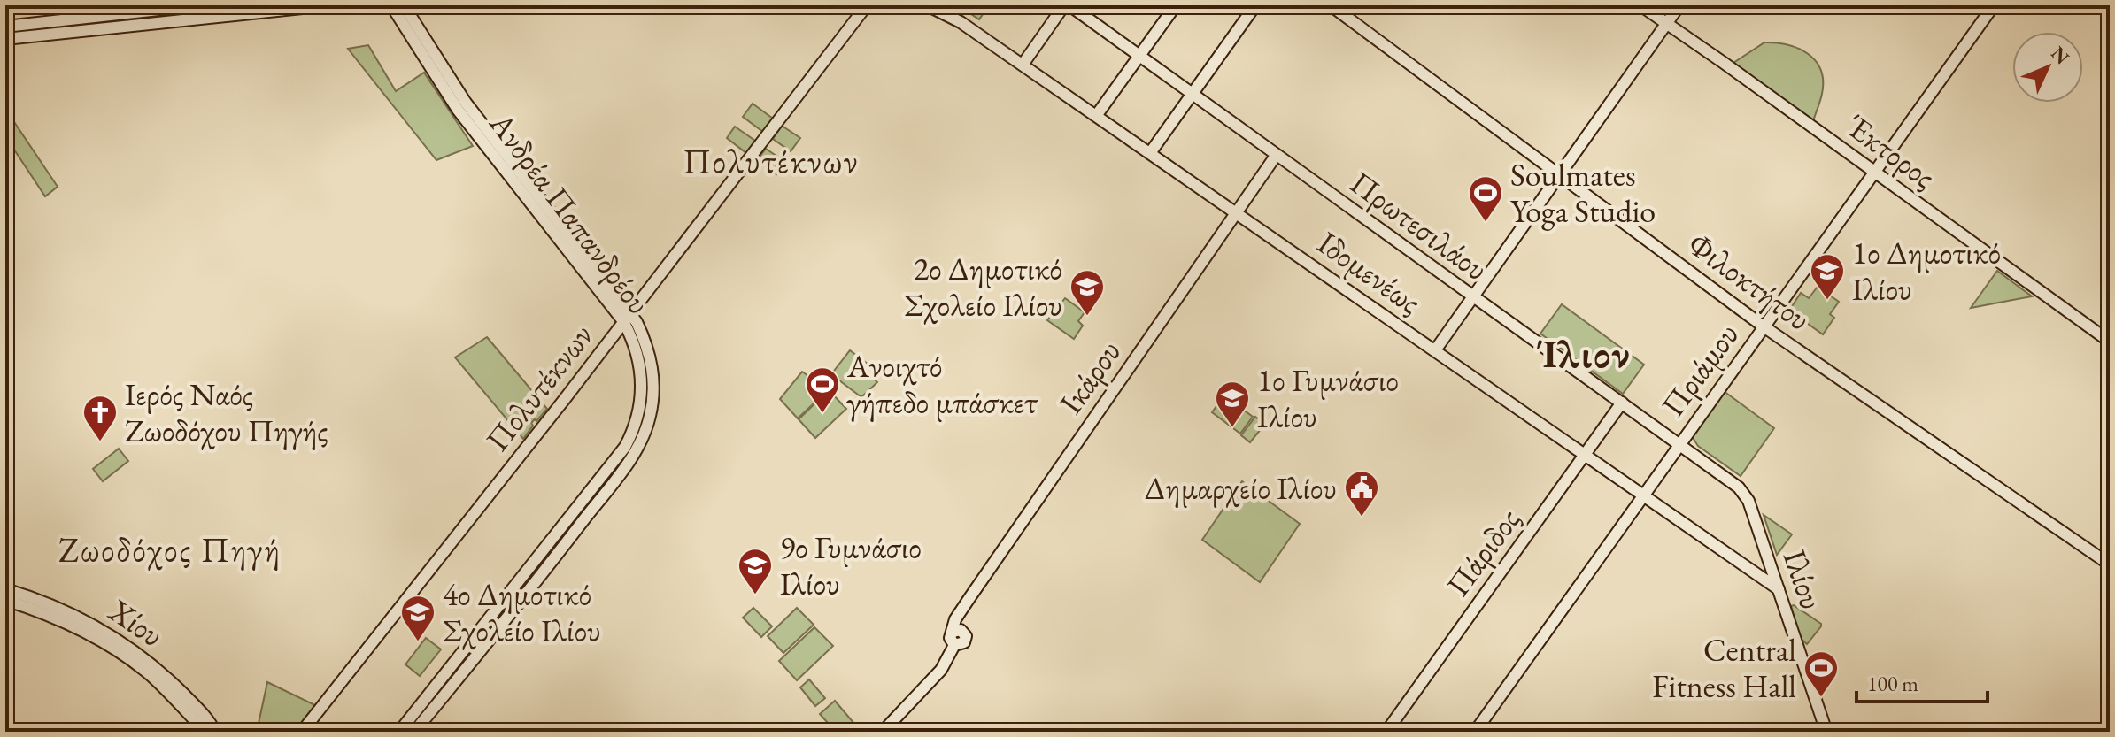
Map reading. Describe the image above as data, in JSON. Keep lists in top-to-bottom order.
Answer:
{
  "streets": {
    "street": [
      "Έκτορος",
      "Ανδρέα Παπανδρέου",
      "Πρωτεσιλάου",
      "Ιδομενέως",
      "Φιλοκτήτου",
      "Πριάμου",
      "Ικάρου",
      "Πολυτέκνων",
      "Πάριδος",
      "Ιλίου",
      "Χίου"
    ]
  },
  "crossings": [
    ["Έκτορος", "Πριάμου"],
    ["Ανδρέα Παπανδρέου", "Πολυτέκνων"],
    ["Πρωτεσιλάου", "Πριάμου"],
    ["Πρωτεσιλάου", "Ικάρου"],
    ["Πρωτεσιλάου", "Πάριδος"],
    ["Πρωτεσιλάου", "Ιλίου"],
    ["Ιδομενέως", "Πριάμου"],
    ["Ιδομενέως", "Ικάρου"],
    ["Ιδομενέως", "Πάριδος"],
    ["Ιδομενέως", "Ιλίου"],
    ["Φιλοκτήτου", "Πριάμου"]
  ],
  "districts": ["Πολυτέκνων", "Ίλιον", "Ζωοδόχος Πηγή"],
  "places": {
    "sports": ["Soulmates Yoga Studio", "Ανοιχτό γήπεδο μπάσκετ", "Central Fitness Hall"],
    "school or university": [
      "1ο Δημοτικό Ιλίου",
      "2ο Δημοτικό Σχολείο Ιλίου",
      "1ο Γυμνάσιο Ιλίου",
      "9ο Γυμνάσιο Ιλίου",
      "4ο Δημοτικό Σχολείο Ιλίου"
    ],
    "church": ["Ιερός Ναός Ζωοδόχου Πηγής"],
    "public building": ["Δημαρχείο Ιλίου"]
  },
  "scale_bar": "100 m",
  "north": "top right"
}
